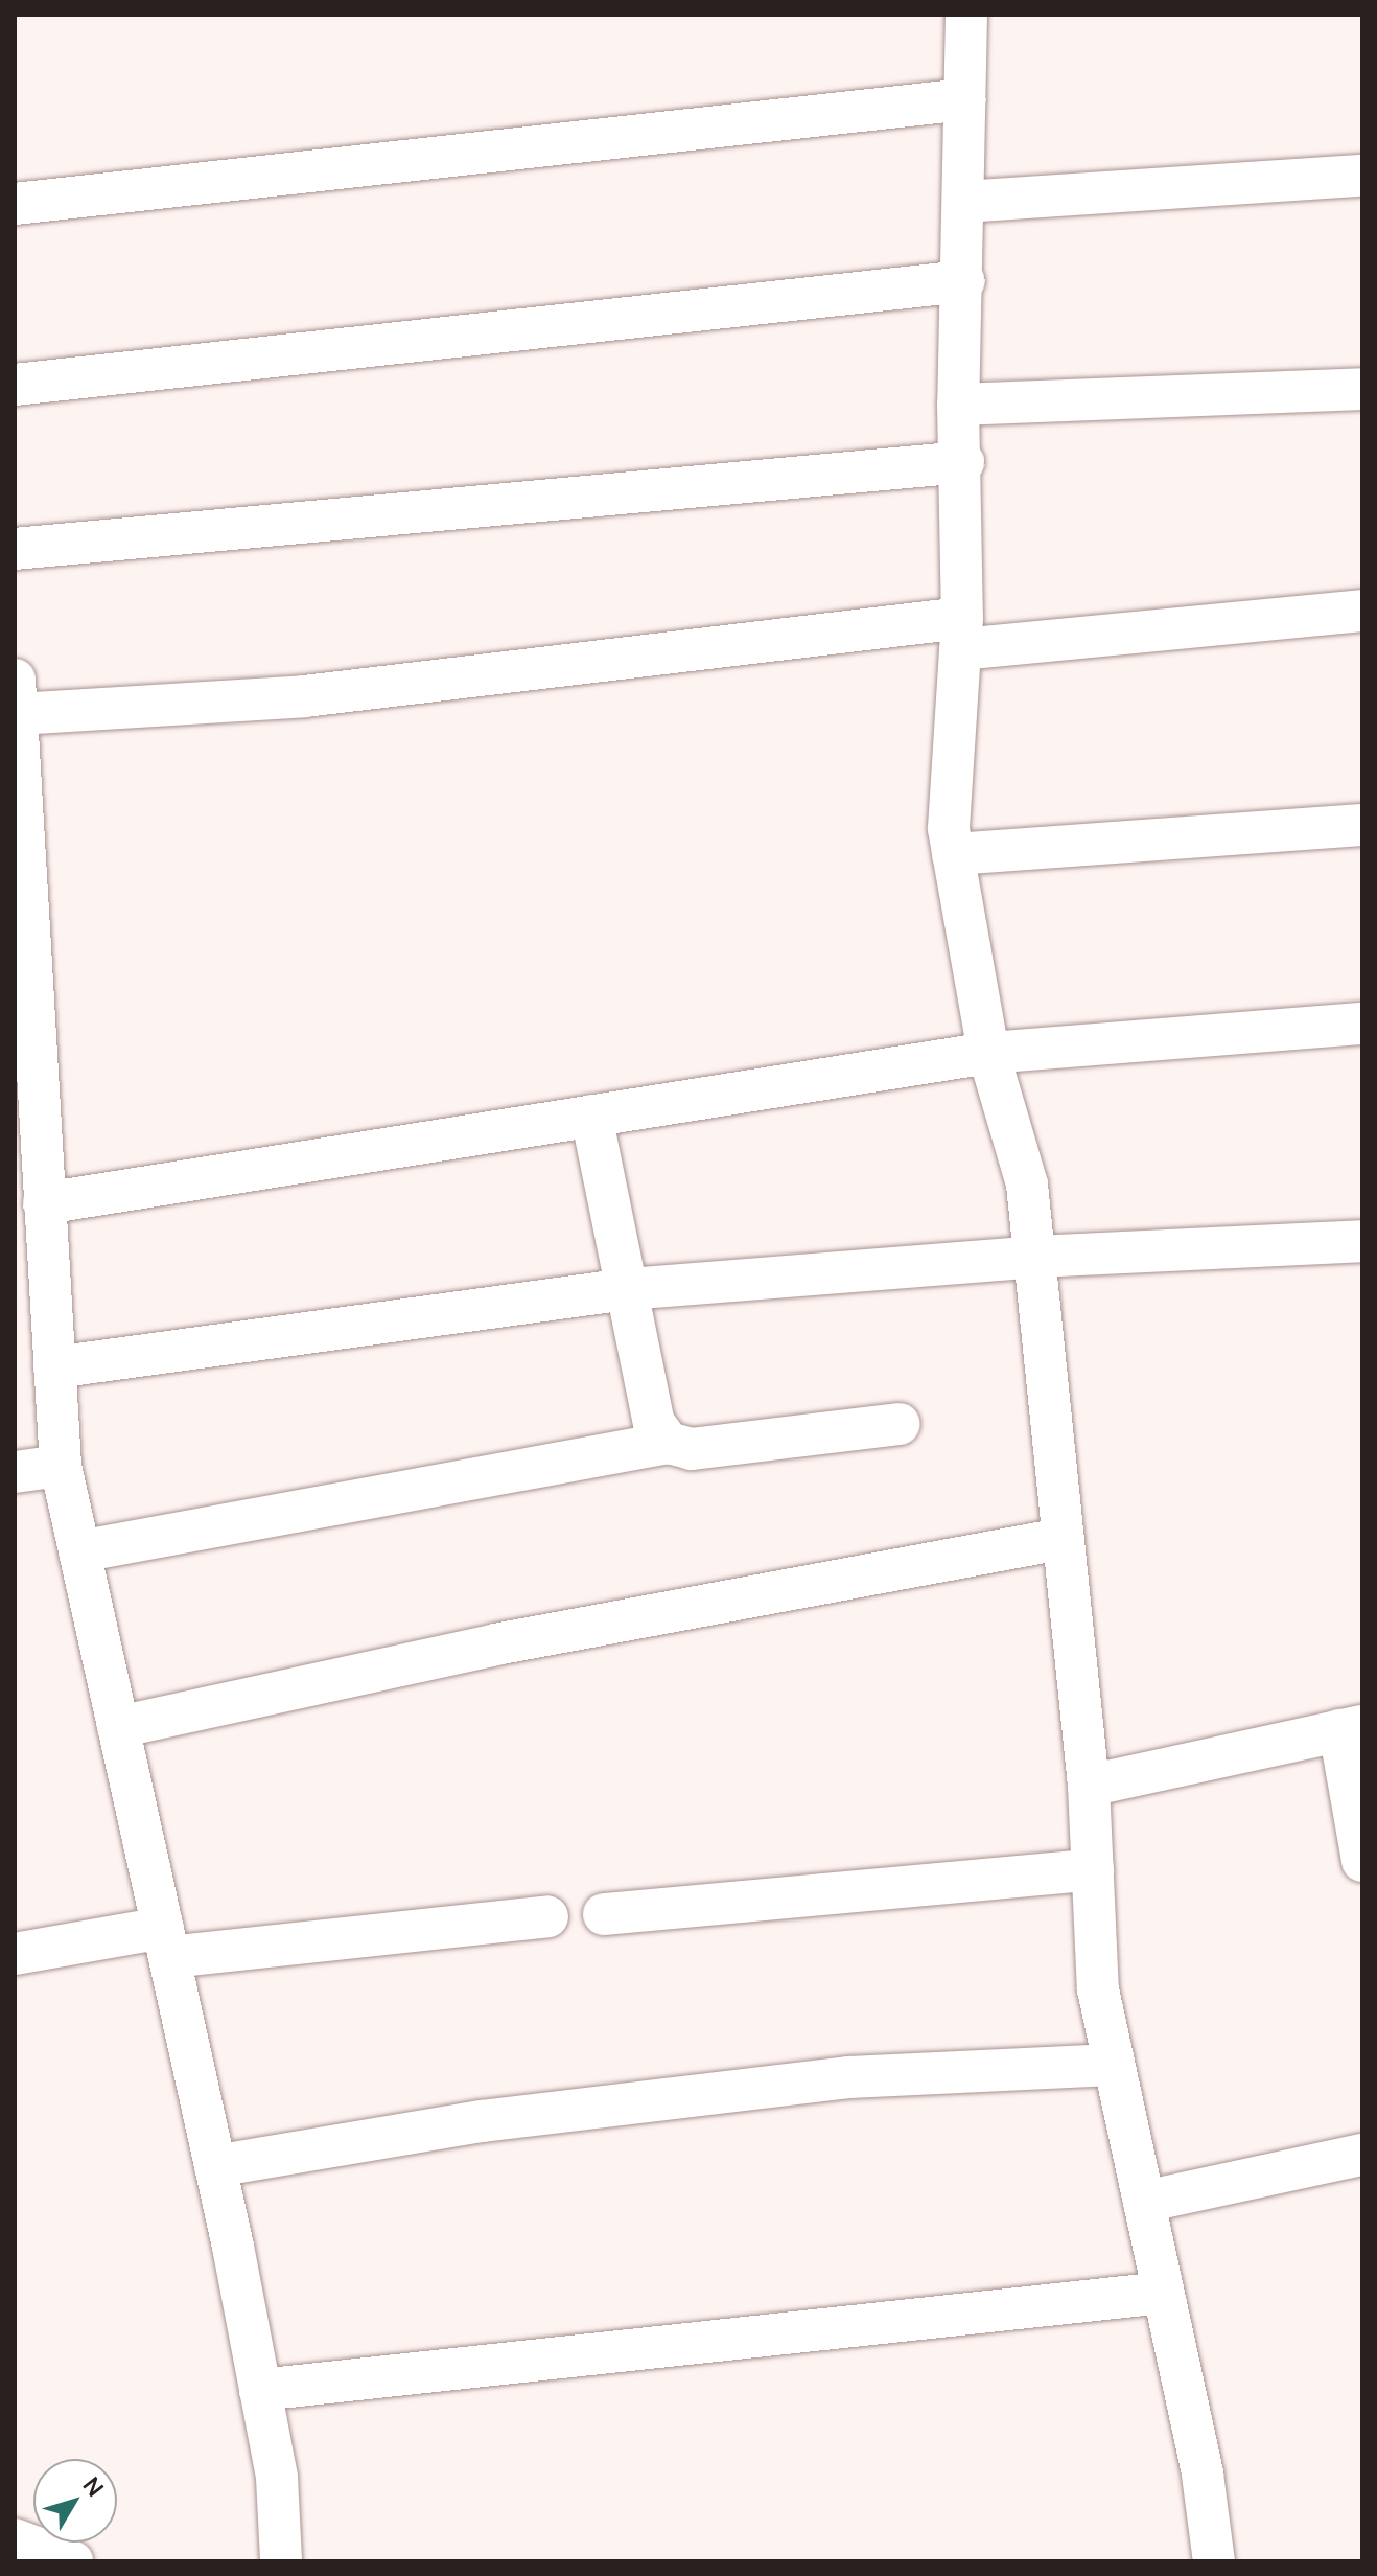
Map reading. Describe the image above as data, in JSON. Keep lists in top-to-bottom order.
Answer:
{
  "north": "top right"
}
